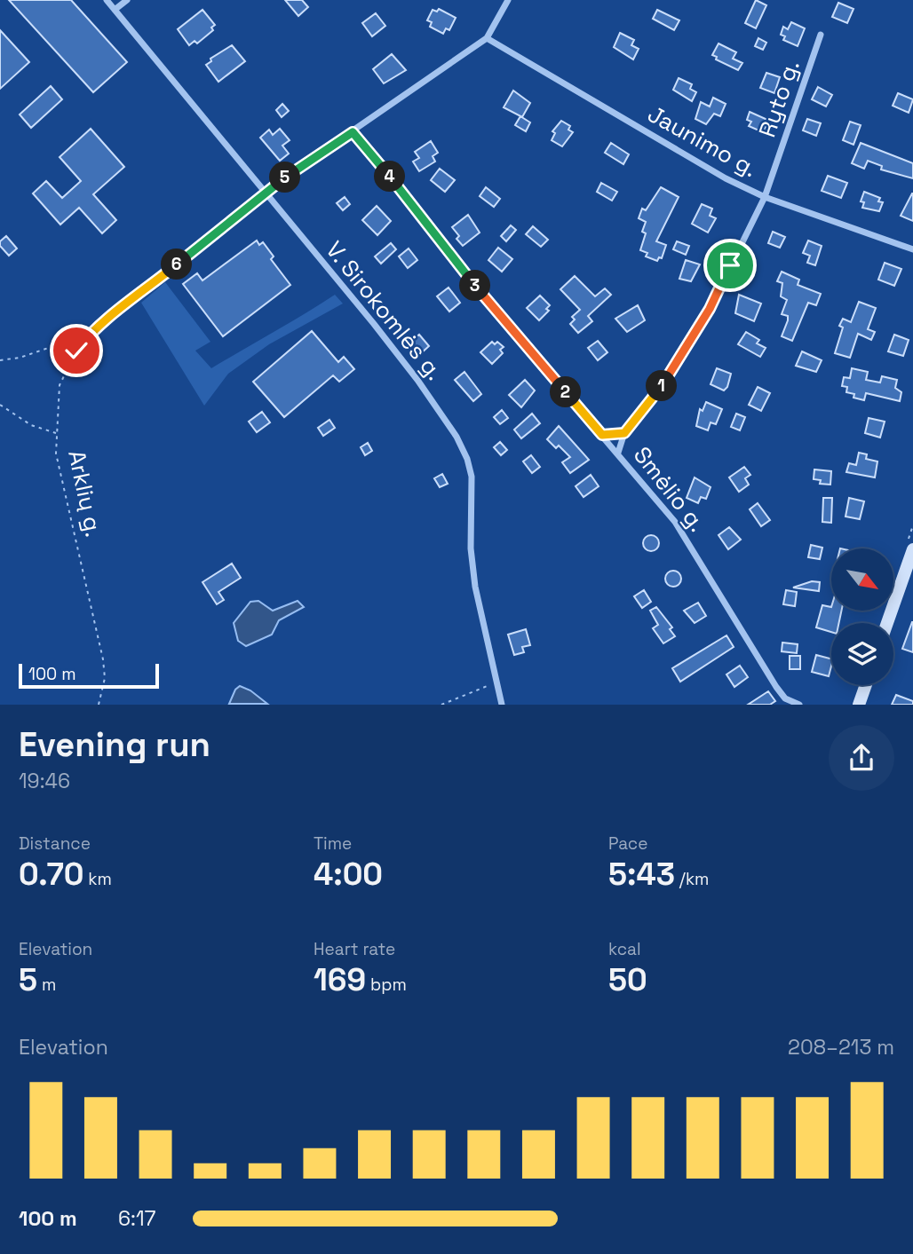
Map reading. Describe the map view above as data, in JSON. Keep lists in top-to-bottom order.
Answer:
{
  "streets": {
    "street": [
      "Ryto g.",
      "Jaunimo g.",
      "V. Sirokomlės g.",
      "Smėlio g."
    ],
    "path": ["Arklių g."]
  },
  "crossings": [
    ["Ryto g.", "Jaunimo g."],
    ["Ryto g.", "Smėlio g."]
  ],
  "scale_bar": "100 m",
  "north": "bottom right",
  "page": {
    "pins": [
      "4",
      "5",
      "6",
      "3",
      "1",
      "2"
    ],
    "scale": "100 m",
    "heading": ["Evening run", "19:46"],
    "stats": [
      ["Distance", "0.70 km"],
      ["Time", "4:00"],
      ["Pace", "5:43 /km"],
      ["Elevation", "5 m"],
      ["Heart rate", "169 bpm"],
      ["kcal", "50"]
    ],
    "chart": ["Elevation", "208–213 m"],
    "list": [
      {
        "name": "100 m",
        "note": "6:17"
      }
    ]
  }
}
